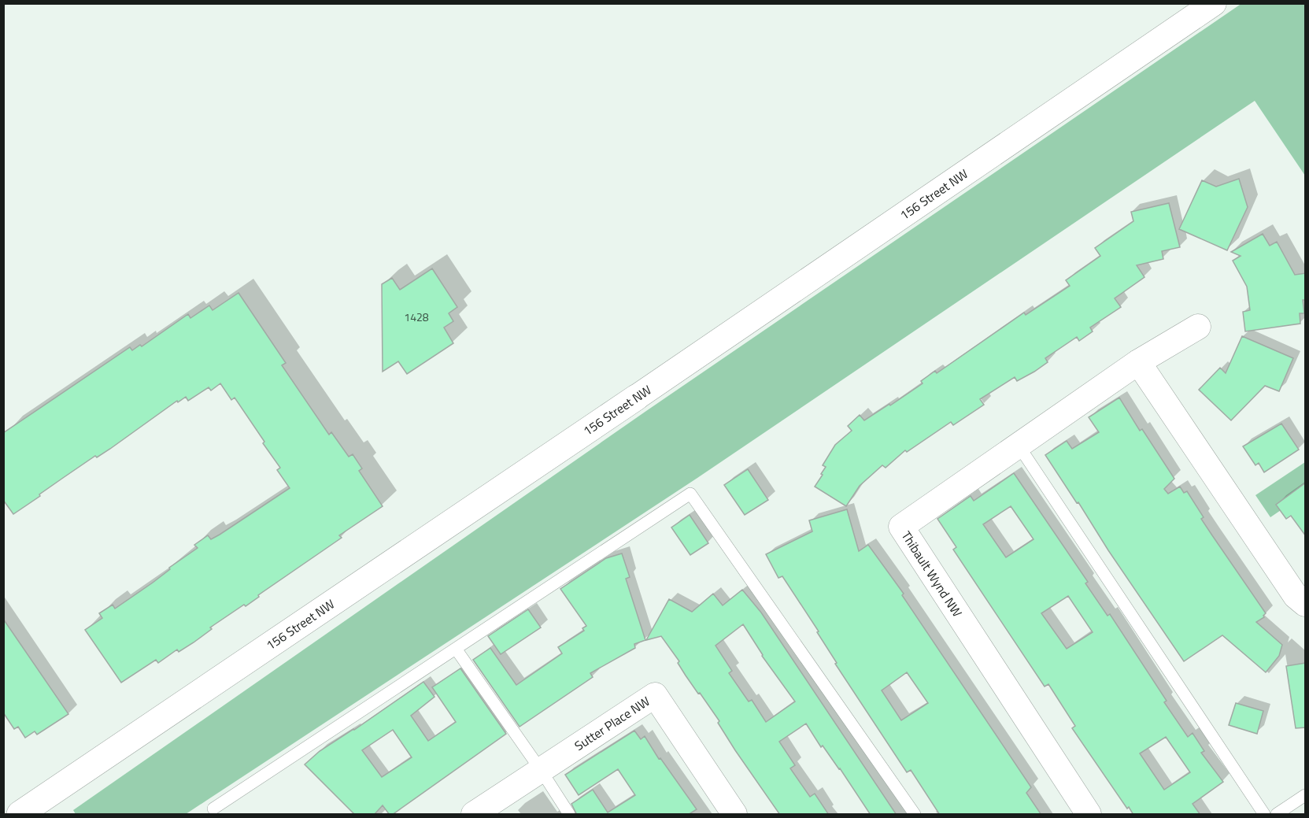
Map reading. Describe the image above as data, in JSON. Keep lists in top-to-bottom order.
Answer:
{
  "streets": {
    "street": ["156 Street NW", "Thibault Wynd NW", "Sutter Place NW"]
  },
  "house_numbers": ["1428"]
}
